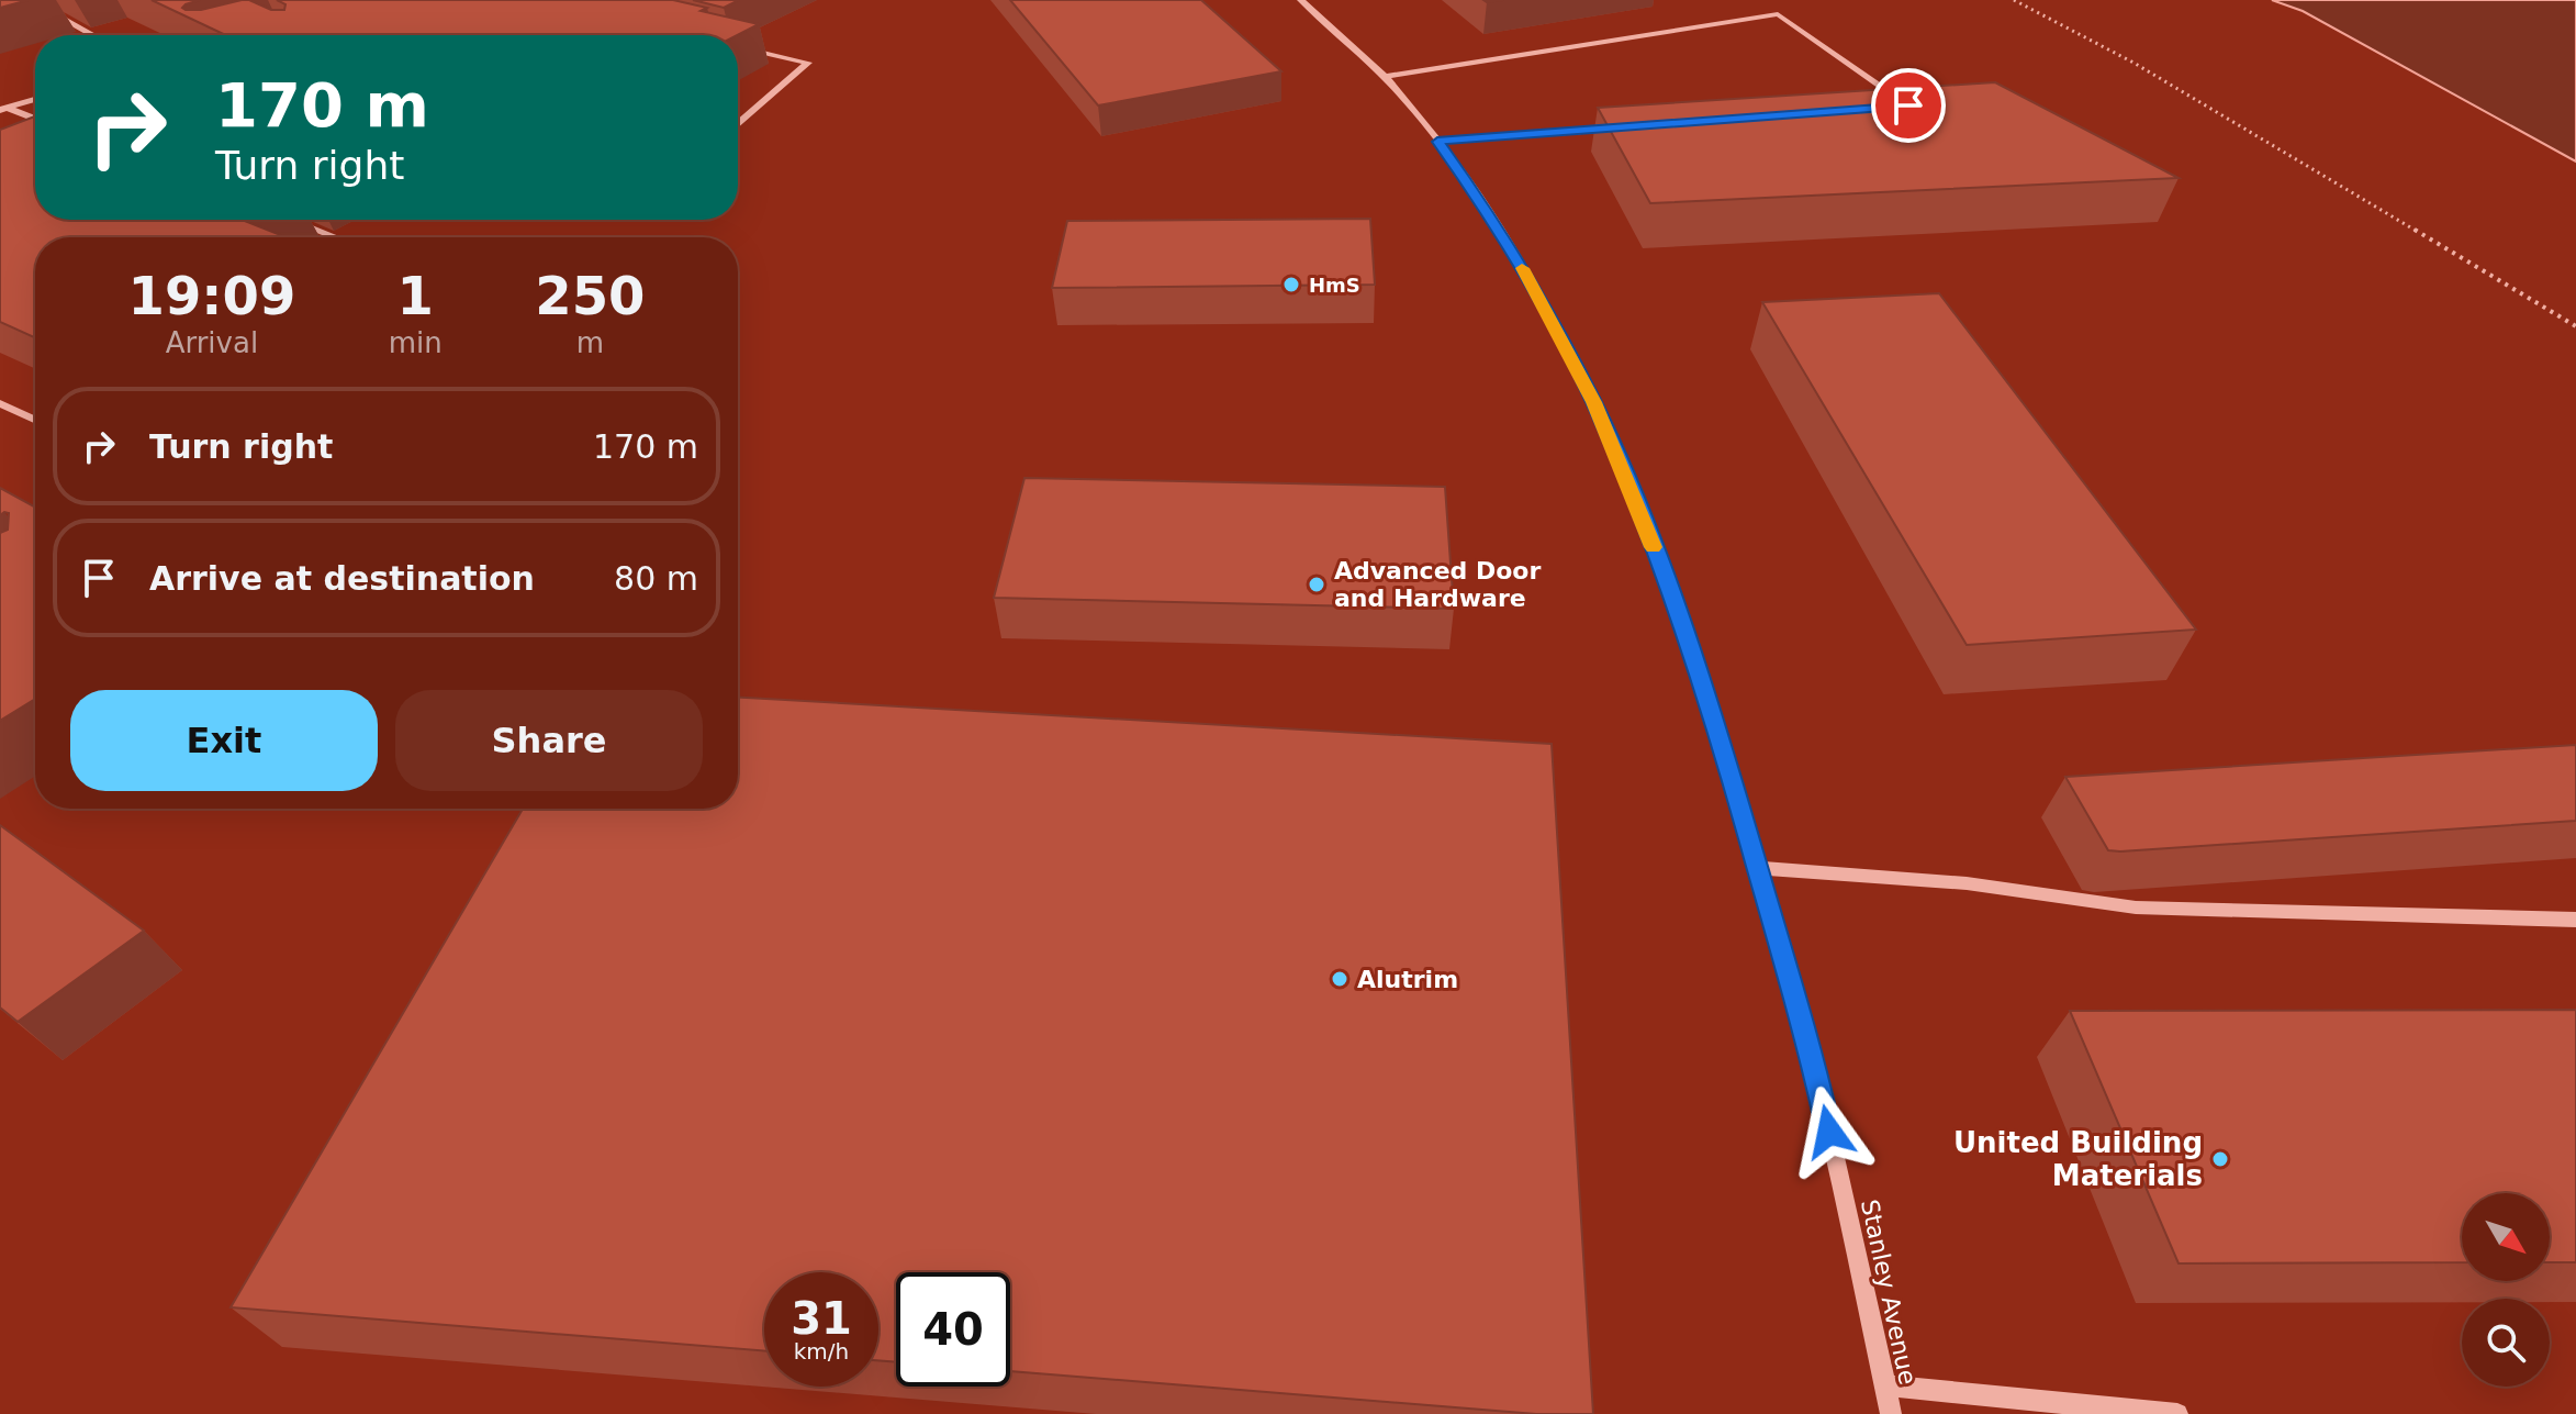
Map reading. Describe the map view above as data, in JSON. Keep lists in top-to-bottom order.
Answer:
{
  "streets": {
    "street": ["Stanley Avenue"]
  },
  "places": [
    "HmS",
    "Advanced Door and Hardware",
    "Alutrim",
    "United Building Materials"
  ],
  "north": "bottom right",
  "page": {
    "turn": ["170 m", "Turn right"],
    "eta": [
      "19:09",
      "Arrival",
      "1",
      "min",
      "250",
      "m"
    ],
    "list": [
      {
        "name": "Turn right",
        "value": "170 m"
      },
      {
        "name": "Arrive at destination",
        "value": "80 m"
      }
    ],
    "buttons": ["Exit", "Share"],
    "speed": "31 km/h",
    "limit": "40"
  }
}
